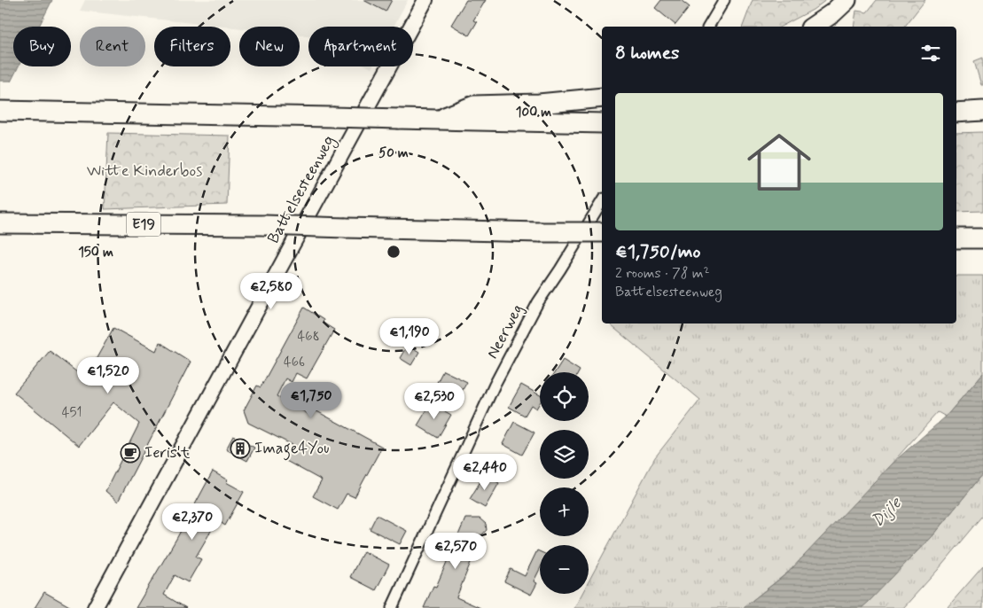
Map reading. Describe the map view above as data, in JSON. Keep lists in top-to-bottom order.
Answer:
{
  "streets": {
    "highway": ["E19"],
    "main road": ["Battelsesteenweg"],
    "street": ["Neerweg"]
  },
  "water": ["Dijle"],
  "parks": ["Witte Kinderbos"],
  "places": {
    "building": ["Image4You"],
    "cafe": ["Ieris't"]
  },
  "house_numbers": ["468", "466", "451"],
  "page": {
    "chip": [
      "Buy",
      "Rent",
      "Filters",
      "New",
      "Apartment"
    ],
    "heading": "8 homes",
    "list": [
      {
        "name": "€1,750/mo",
        "note": "2 rooms · 78 m² · Battelsesteenweg"
      }
    ],
    "price": [
      "€2,580",
      "€1,190",
      "€1,520",
      "€1,750",
      "€2,530",
      "€2,440",
      "€2,370",
      "€2,570"
    ],
    "map_buttons": ["+", "−"]
  },
  "rings": ["100 m", "50 m", "150 m"]
}
